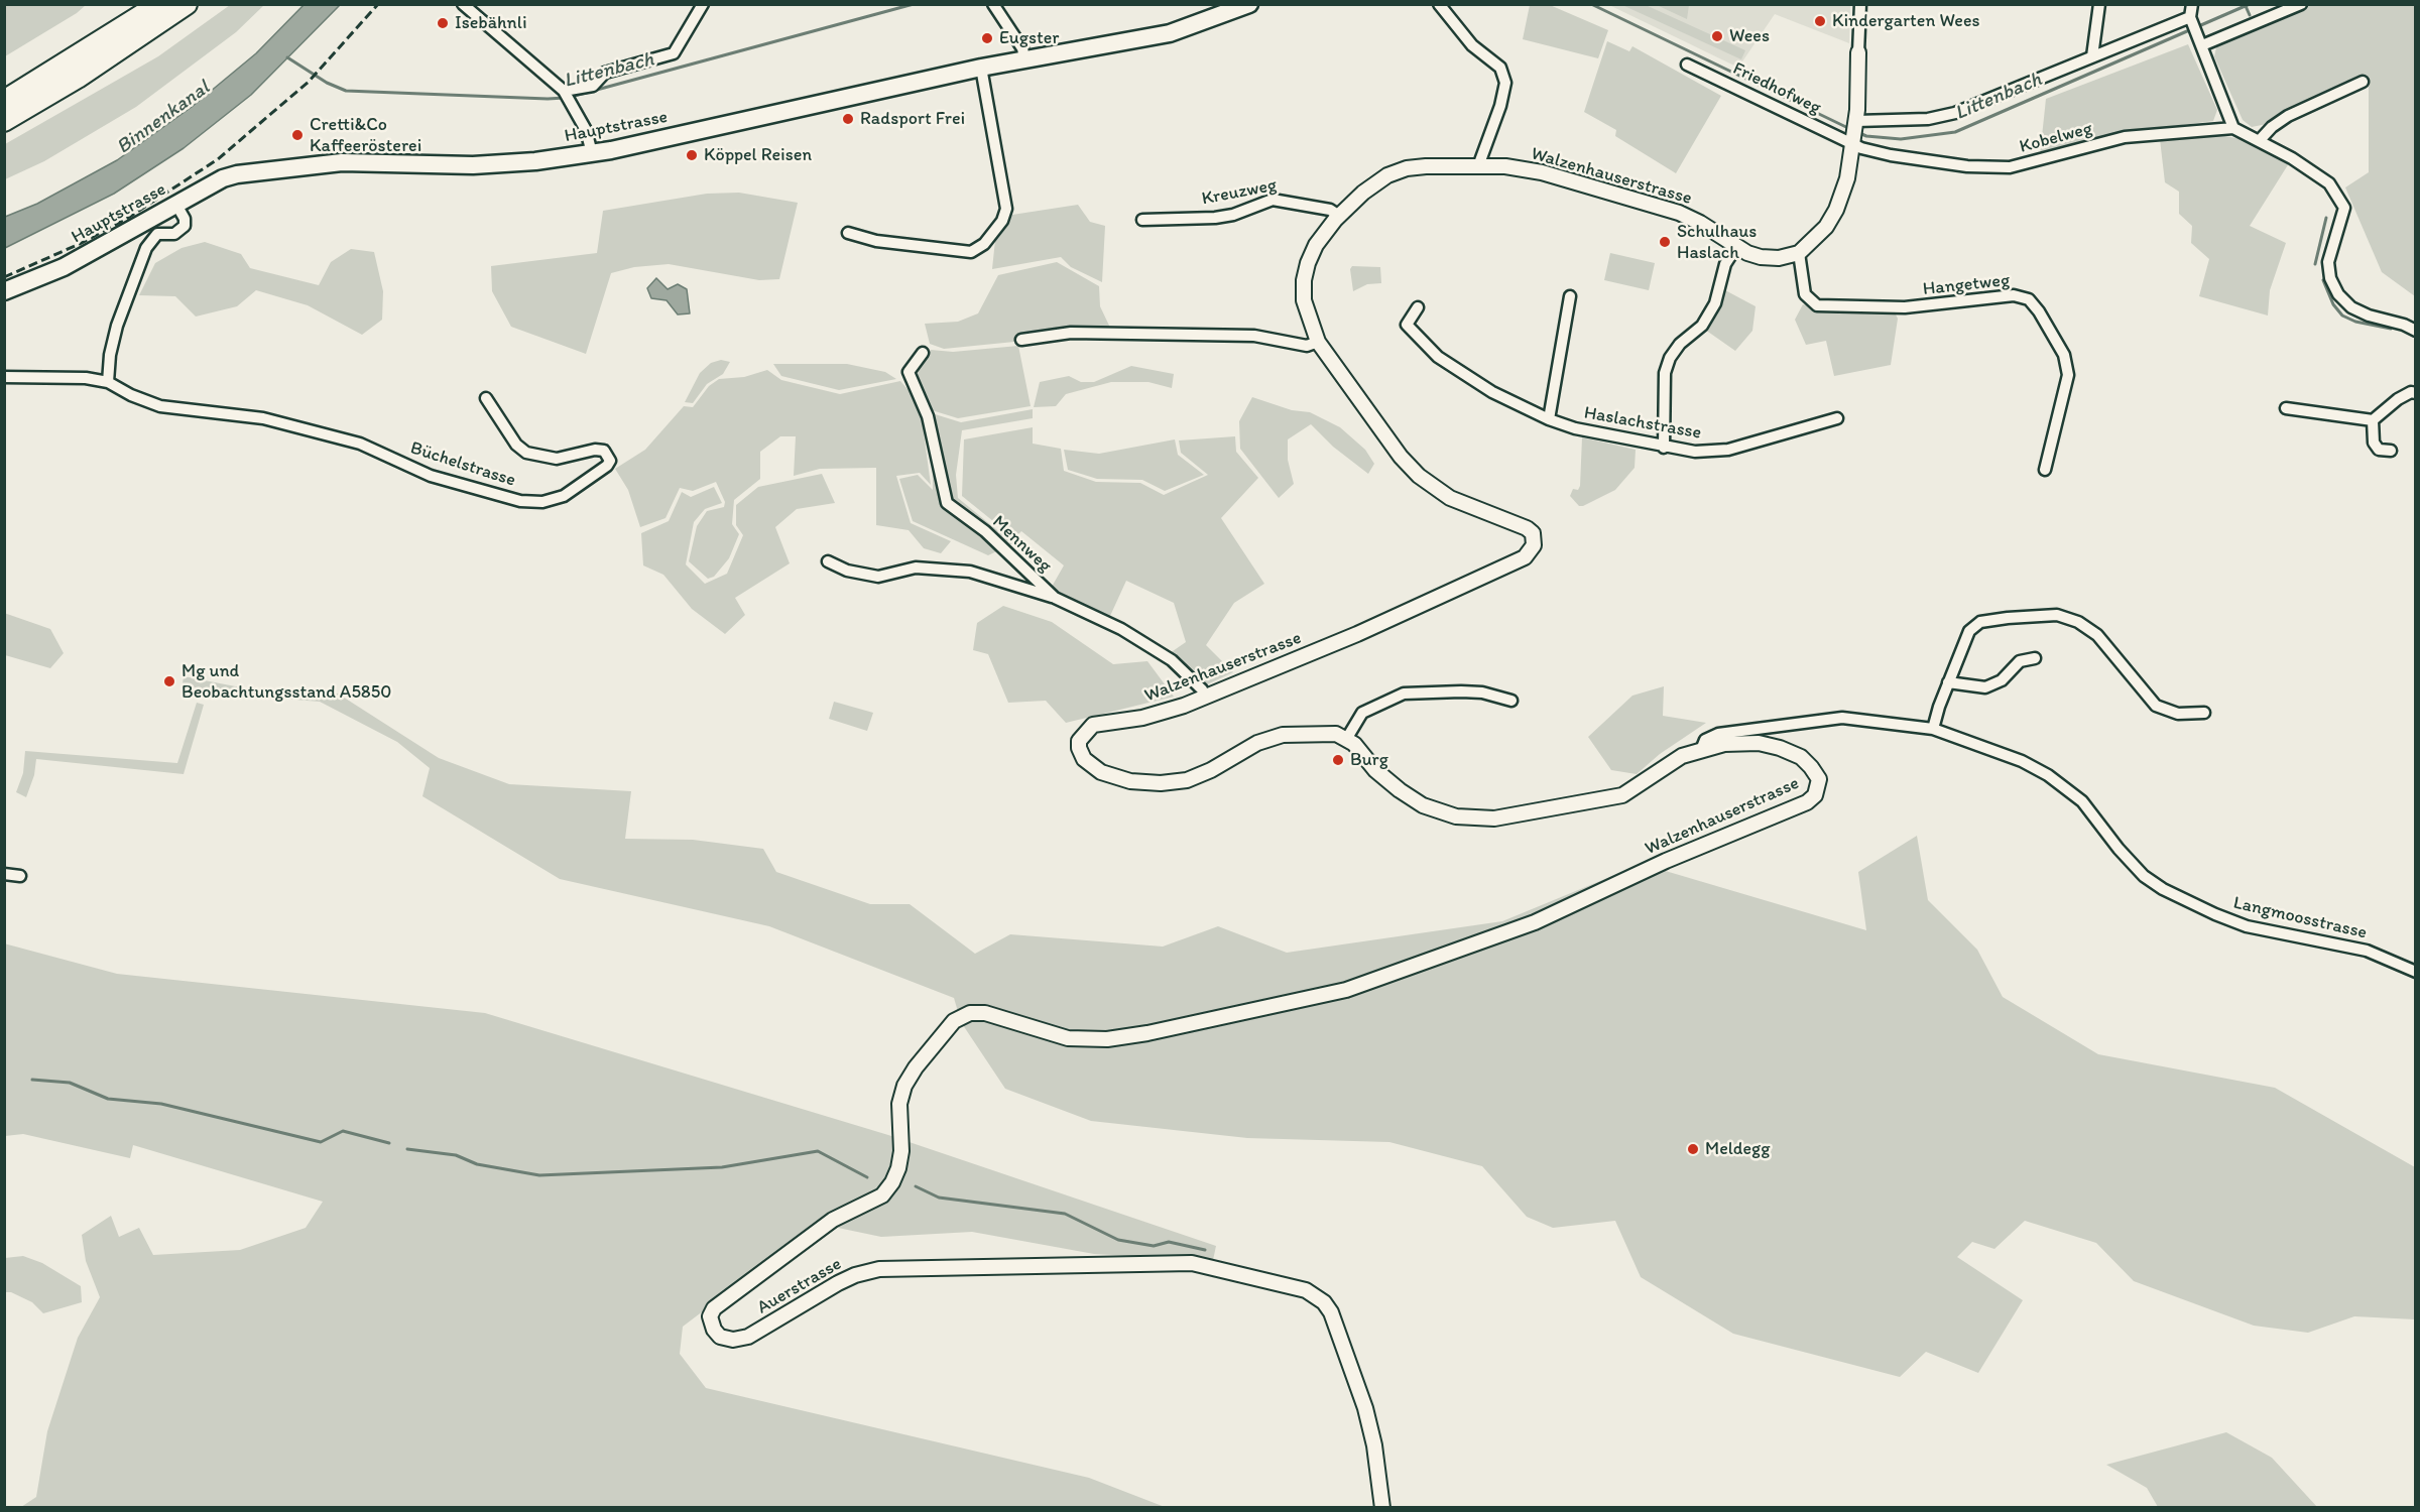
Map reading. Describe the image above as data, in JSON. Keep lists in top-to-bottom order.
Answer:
{
  "streets": {
    "main road": ["Hauptstrasse"],
    "street": [
      "Friedhofweg",
      "Kobelweg",
      "Walzenhauserstrasse",
      "Kreuzweg",
      "Hangetweg",
      "Haslachstrasse",
      "Büchelstrasse",
      "Mennweg",
      "Langmoosstrasse",
      "Auerstrasse"
    ]
  },
  "crossings": [
    ["Friedhofweg", "Kobelweg"],
    ["Walzenhauserstrasse", "Kreuzweg"],
    ["Walzenhauserstrasse", "Hangetweg"],
    ["Walzenhauserstrasse", "Mennweg"],
    ["Walzenhauserstrasse", "Langmoosstrasse"],
    ["Walzenhauserstrasse", "Auerstrasse"]
  ],
  "water": ["Littenbach", "Binnenkanal"],
  "places": [
    "Kindergarten Wees",
    "Isebähnli",
    "Wees",
    "Eugster",
    "Radsport Frei",
    "Cretti&Co Kaffeerösterei",
    "Köppel Reisen",
    "Schulhaus Haslach",
    "Mg und Beobachtungsstand A5850",
    "Burg",
    "Meldegg"
  ]
}
